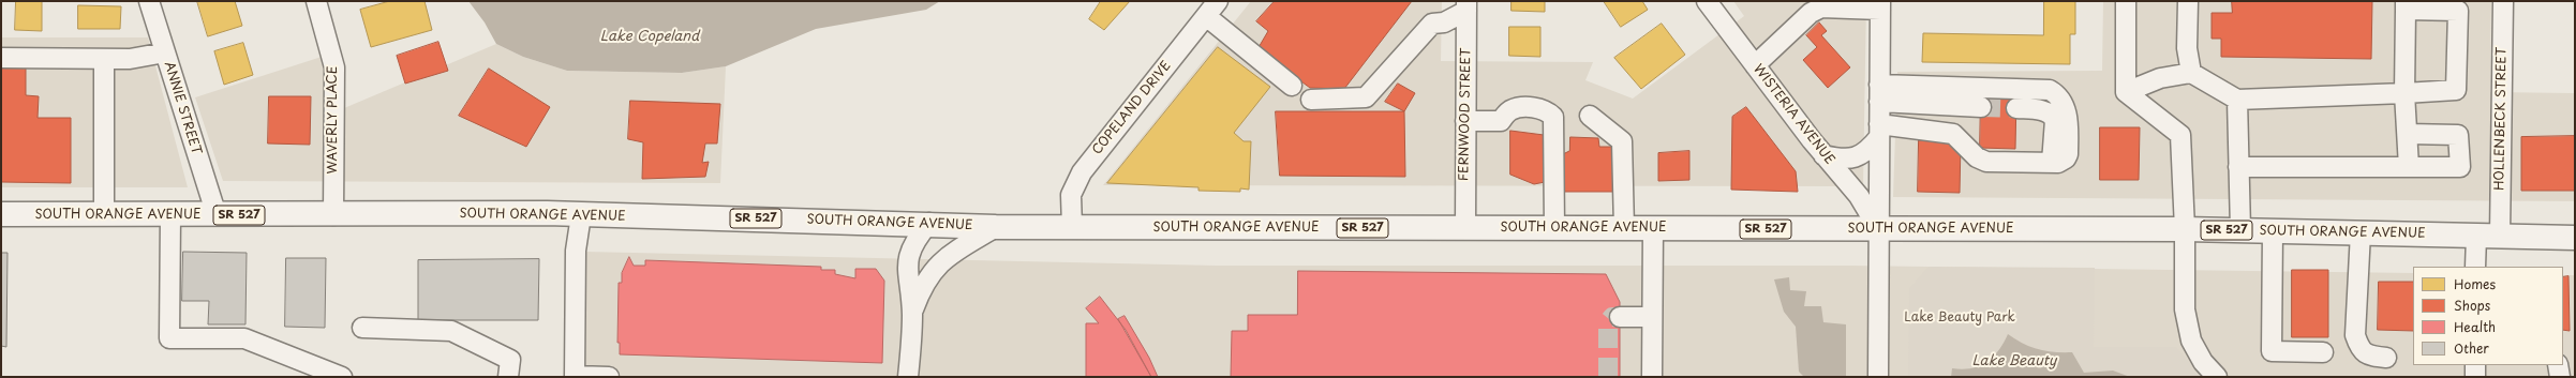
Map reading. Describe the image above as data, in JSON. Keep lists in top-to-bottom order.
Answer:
{
  "streets": {
    "main road": ["SOUTH ORANGE AVENUE", "SR 527"],
    "street": [
      "ANNIE STREET",
      "COPELAND DRIVE",
      "FERNWOOD STREET",
      "WISTERIA AVENUE",
      "HOLLENBECK STREET",
      "WAVERLY PLACE"
    ]
  },
  "crossings": [
    ["ANNIE STREET", "SOUTH ORANGE AVENUE"],
    ["COPELAND DRIVE", "SOUTH ORANGE AVENUE"],
    ["FERNWOOD STREET", "SOUTH ORANGE AVENUE"],
    ["WISTERIA AVENUE", "SOUTH ORANGE AVENUE"],
    ["HOLLENBECK STREET", "SOUTH ORANGE AVENUE"],
    ["WAVERLY PLACE", "SOUTH ORANGE AVENUE"]
  ],
  "water": ["Lake Copeland", "Lake Beauty"],
  "parks": ["Lake Beauty Park"],
  "legend": [
    "Homes",
    "Shops",
    "Health",
    "Other"
  ]
}
